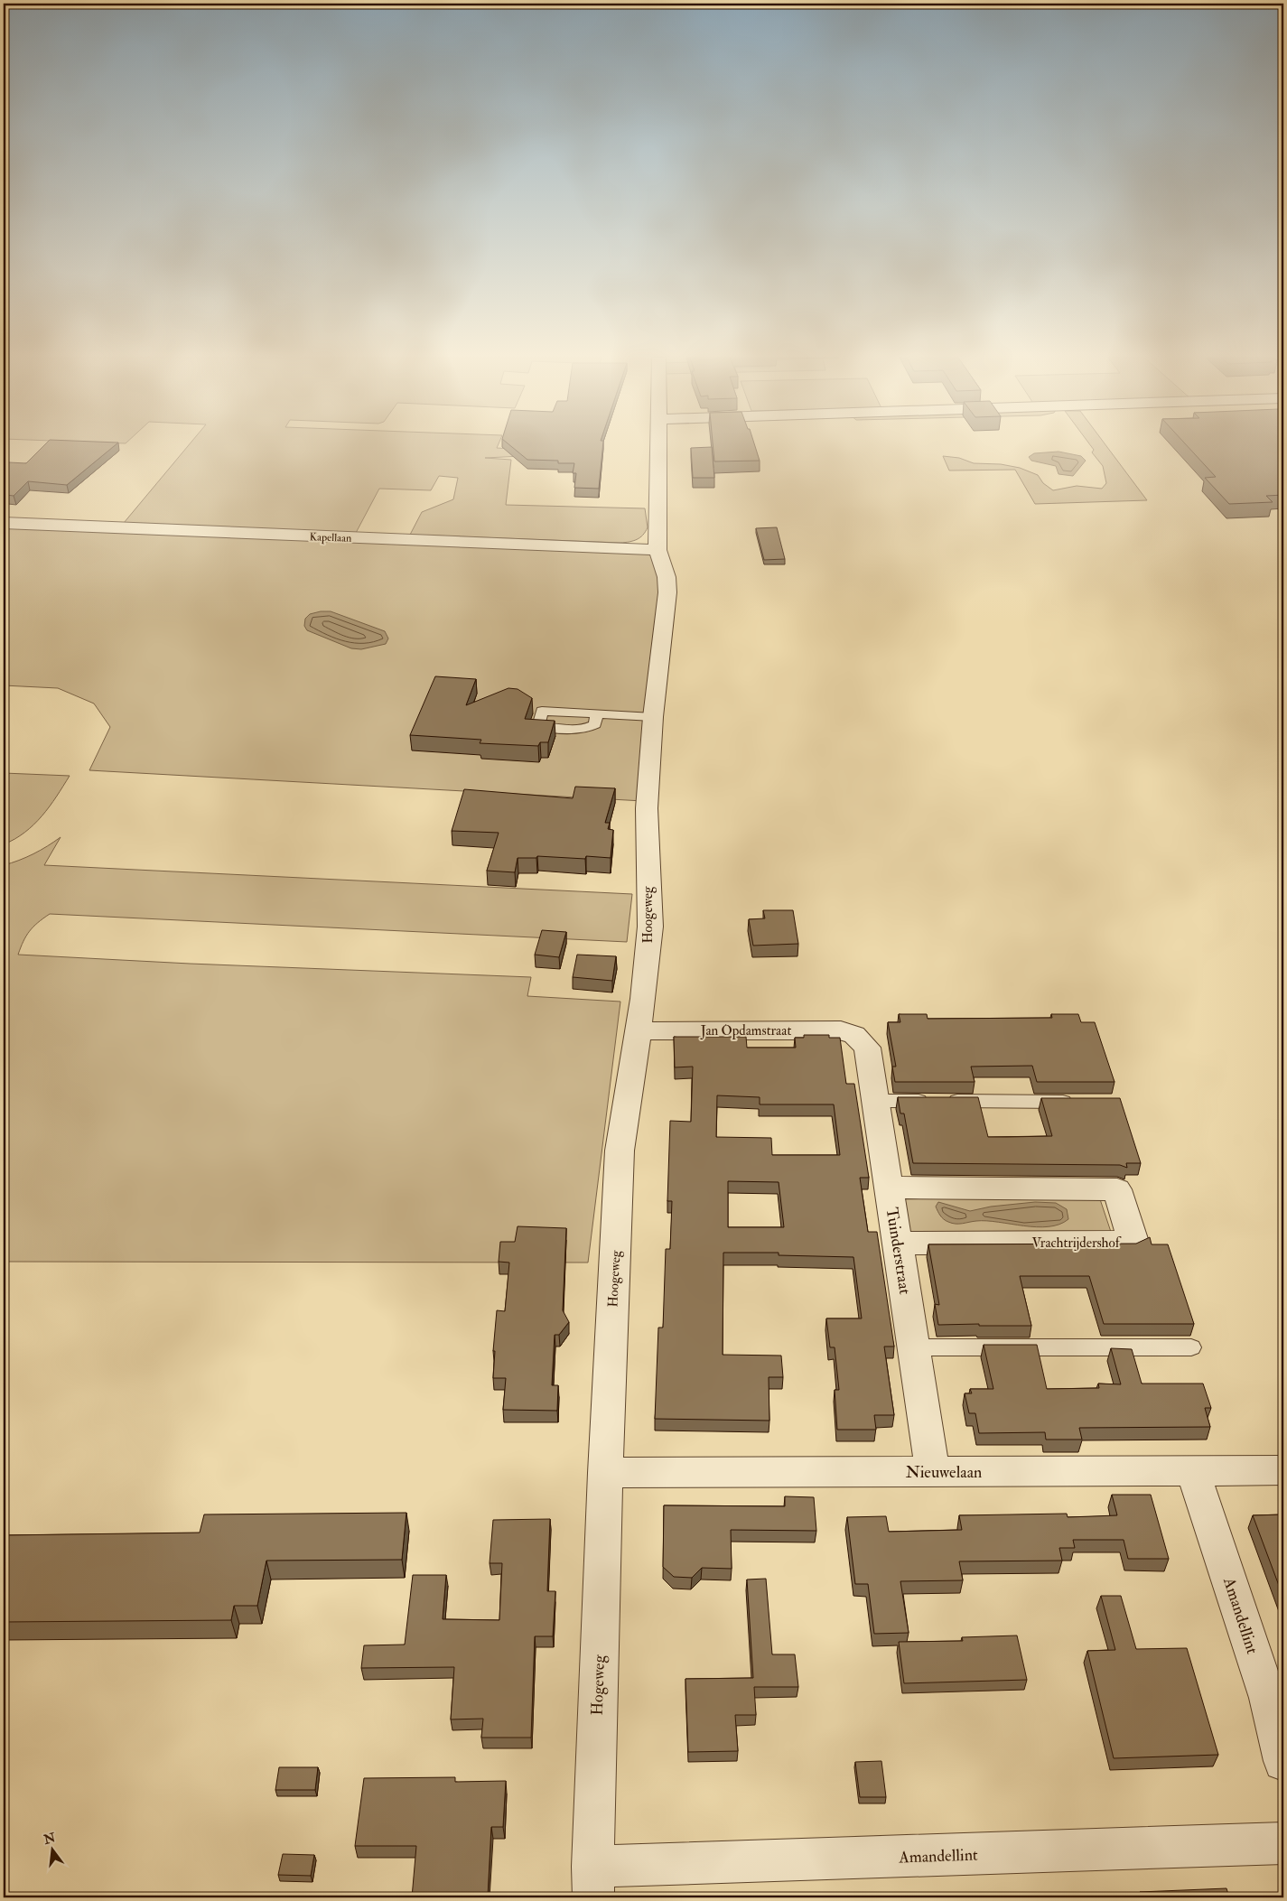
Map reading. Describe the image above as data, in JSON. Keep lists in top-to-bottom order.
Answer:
{
  "streets": {
    "street": [
      "Kapellaan",
      "Hoogeweg",
      "Jan Opdamstraat",
      "Vrachtrijdershof",
      "Tuinderstraat",
      "Nieuwelaan",
      "Amandellint",
      "Hogeweg"
    ]
  },
  "crossings": [
    ["Kapellaan", "Hoogeweg"],
    ["Hoogeweg", "Jan Opdamstraat"],
    ["Hoogeweg", "Nieuwelaan"],
    ["Hoogeweg", "Hogeweg"],
    ["Jan Opdamstraat", "Tuinderstraat"],
    ["Vrachtrijdershof", "Tuinderstraat"],
    ["Tuinderstraat", "Nieuwelaan"],
    ["Nieuwelaan", "Amandellint"],
    ["Nieuwelaan", "Hogeweg"],
    ["Amandellint", "Hogeweg"]
  ],
  "north": "top"
}
